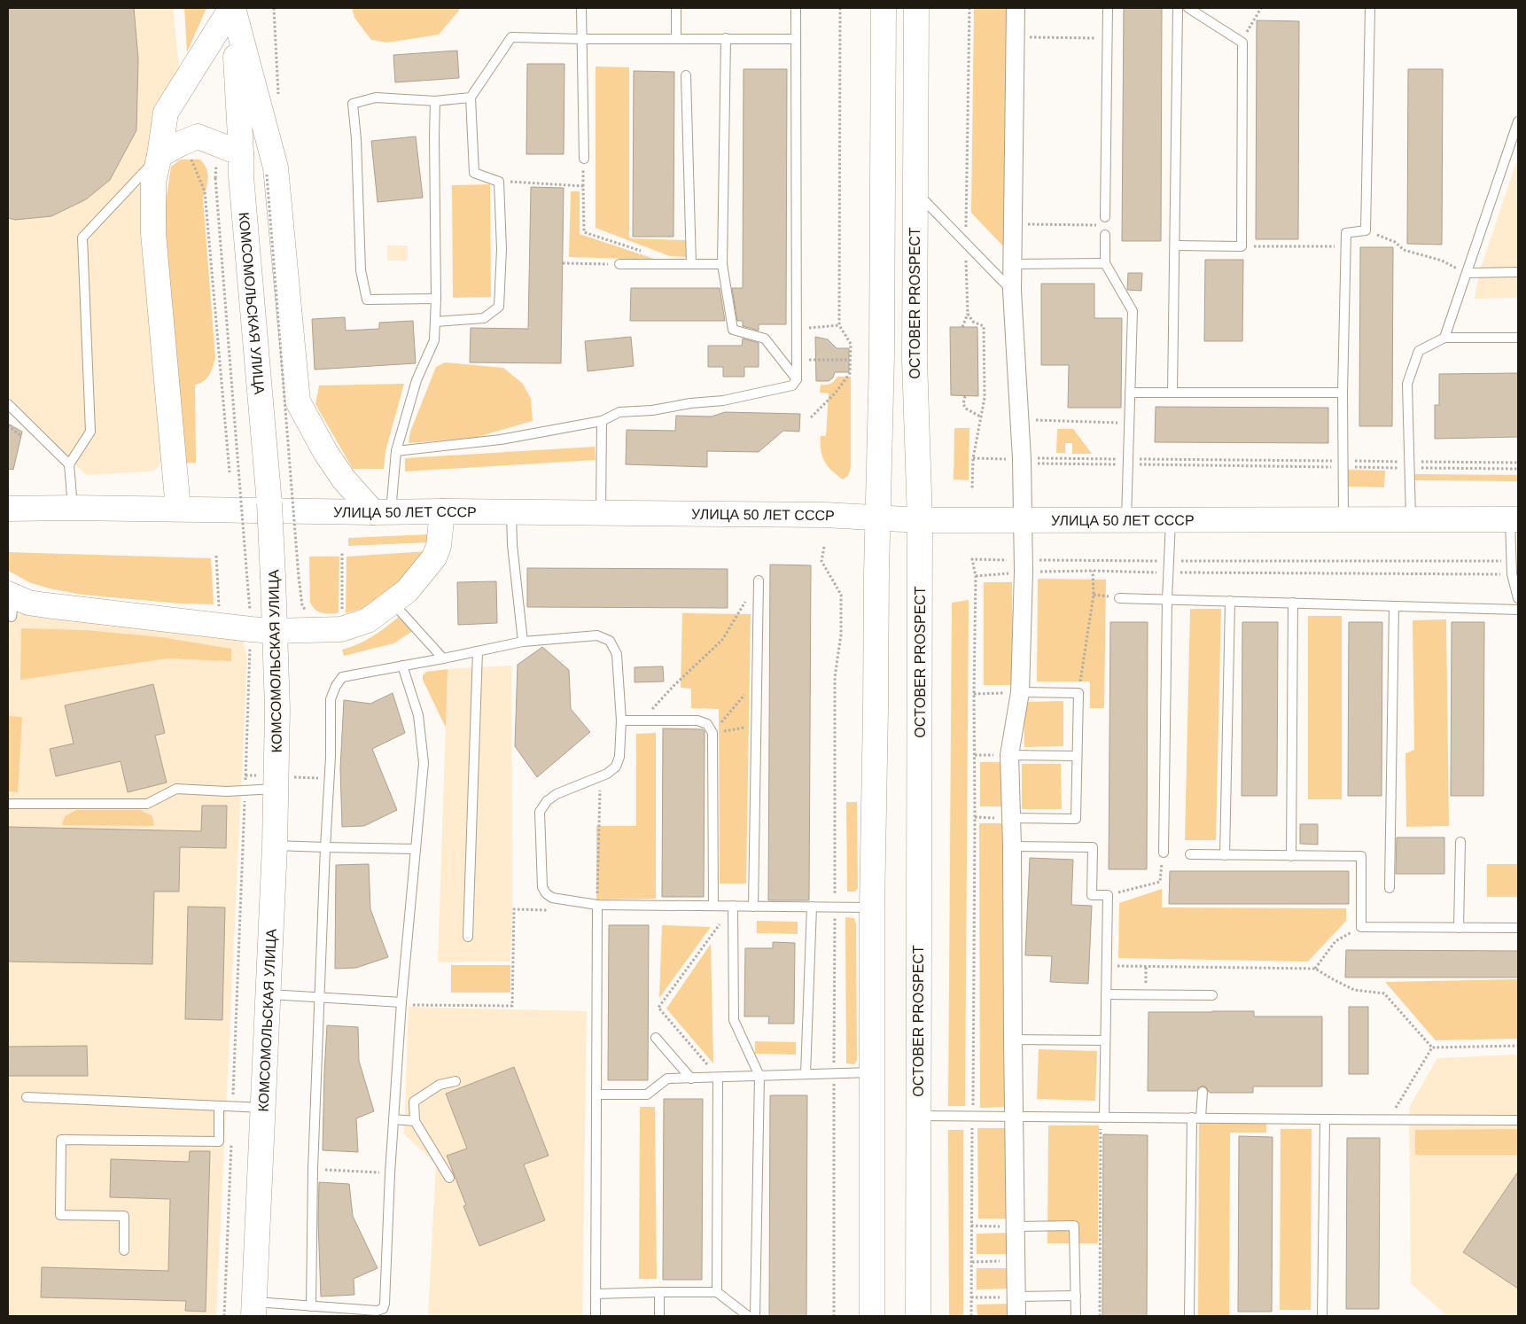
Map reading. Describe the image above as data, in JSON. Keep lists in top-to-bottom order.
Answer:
{
  "streets": {
    "main road": ["КОМСОМОЛЬСКАЯ УЛИЦА", "OCTOBER PROSPECT", "УЛИЦА 50 ЛЕТ СССР"]
  },
  "crossings": [
    ["OCTOBER PROSPECT", "УЛИЦА 50 ЛЕТ СССР"]
  ]
}
